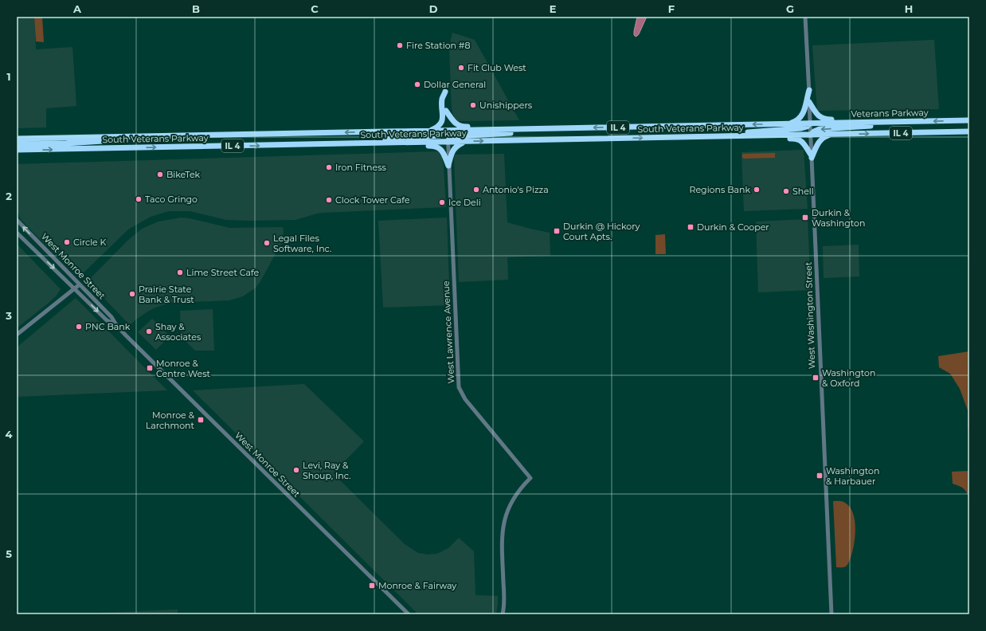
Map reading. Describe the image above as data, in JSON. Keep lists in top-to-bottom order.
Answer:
{
  "streets": {
    "highway": ["Veterans Parkway", "IL 4", "South Veterans Parkway"],
    "street": ["West Monroe Street", "West Washington Street", "West Lawrence Avenue"]
  },
  "crossings": [
    ["Veterans Parkway", "South Veterans Parkway"],
    ["Veterans Parkway", "West Washington Street"],
    ["IL 4", "South Veterans Parkway"],
    ["IL 4", "West Washington Street"],
    ["South Veterans Parkway", "West Washington Street"],
    ["South Veterans Parkway", "West Lawrence Avenue"]
  ],
  "places": {
    "other": [
      "Fire Station #8",
      "Fit Club West",
      "Dollar General",
      "Unishippers",
      "Iron Fitness",
      "BikeTek",
      "Antonio's Pizza",
      "Regions Bank",
      "Shell",
      "Taco Gringo",
      "Clock Tower Cafe",
      "Ice Deli",
      "Circle K",
      "Legal Files Software, Inc.",
      "Lime Street Cafe",
      "Prairie State Bank & Trust",
      "PNC Bank",
      "Shay & Associates",
      "Levi, Ray & Shoup, Inc."
    ],
    "transit": [
      "Durkin & Washington",
      "Durkin & Cooper",
      "Durkin @ Hickory Court Apts.",
      "Monroe & Centre West",
      "Washington & Oxford",
      "Monroe & Larchmont",
      "Washington & Harbauer",
      "Monroe & Fairway"
    ]
  },
  "grid": {
    "columns": [
      "A",
      "B",
      "C",
      "D",
      "E",
      "F",
      "G",
      "H"
    ],
    "rows": [
      "1",
      "2",
      "3",
      "4",
      "5"
    ]
  }
}
